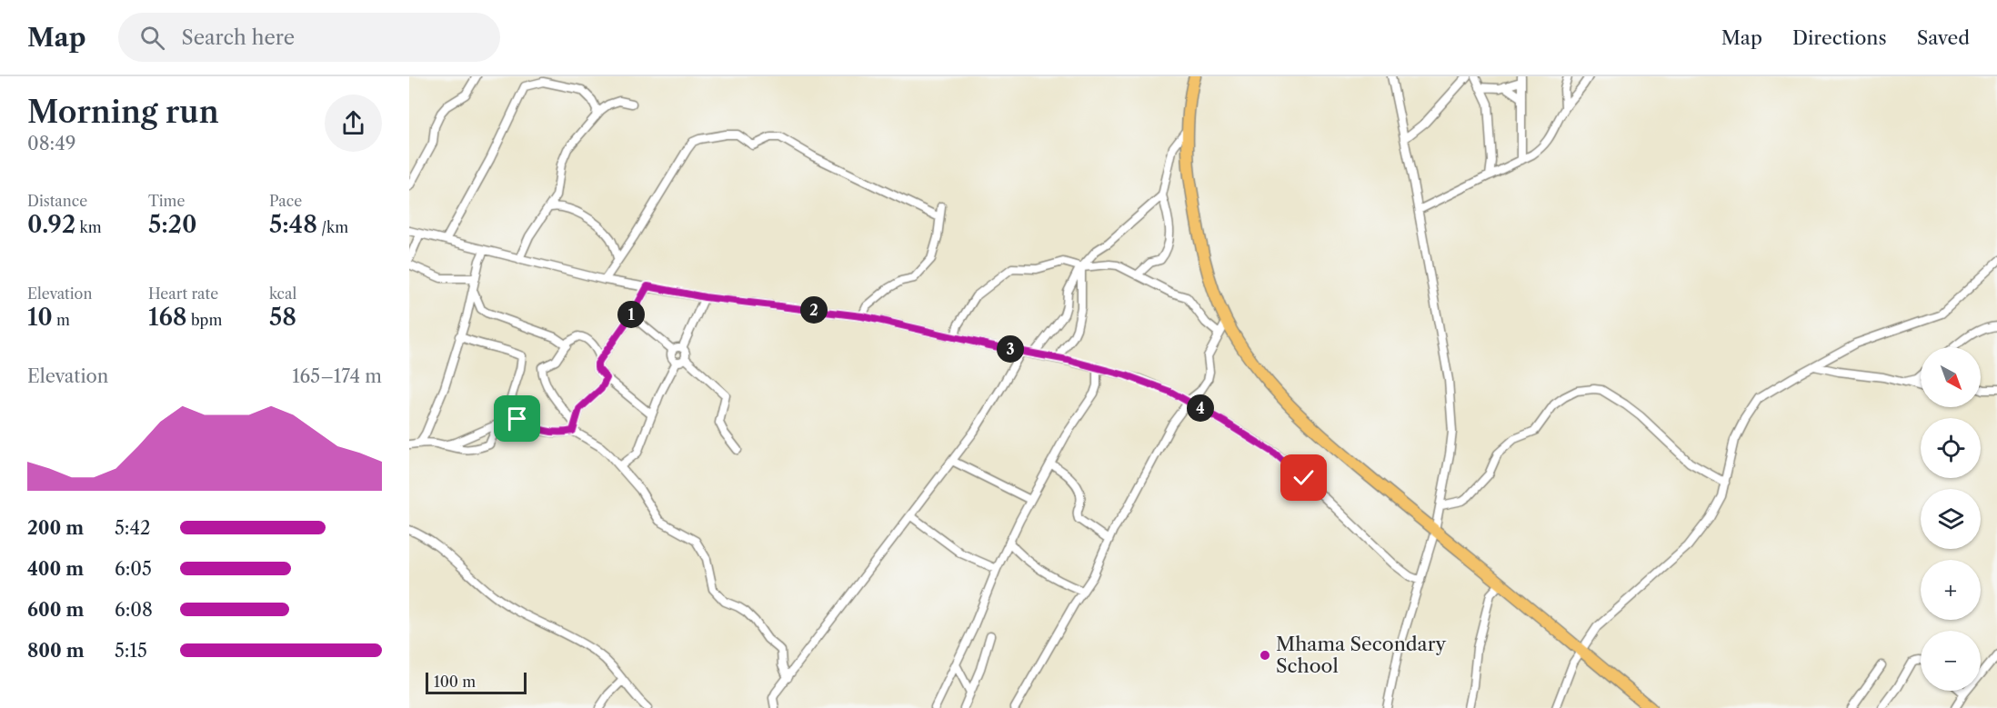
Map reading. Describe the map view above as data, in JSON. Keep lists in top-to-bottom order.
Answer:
{
  "places": ["Mhama Secondary School"],
  "scale_bar": "100 m",
  "north": "bottom right",
  "page": {
    "header": "Map",
    "search": "Search here",
    "nav": ["Map", "Directions", "Saved"],
    "heading": ["Morning run", "08:49"],
    "stats": [
      ["Distance", "0.92 km"],
      ["Time", "5:20"],
      ["Pace", "5:48 /km"],
      ["Elevation", "10 m"],
      ["Heart rate", "168 bpm"],
      ["kcal", "58"]
    ],
    "pins": [
      "2",
      "1",
      "3",
      "4"
    ],
    "map_buttons": ["+", "−"],
    "chart": ["Elevation", "165–174 m"],
    "list": [
      {
        "name": "200 m",
        "note": "5:42"
      },
      {
        "name": "400 m",
        "note": "6:05"
      },
      {
        "name": "600 m",
        "note": "6:08"
      },
      {
        "name": "800 m",
        "note": "5:15"
      }
    ],
    "scale": "100 m"
  }
}
